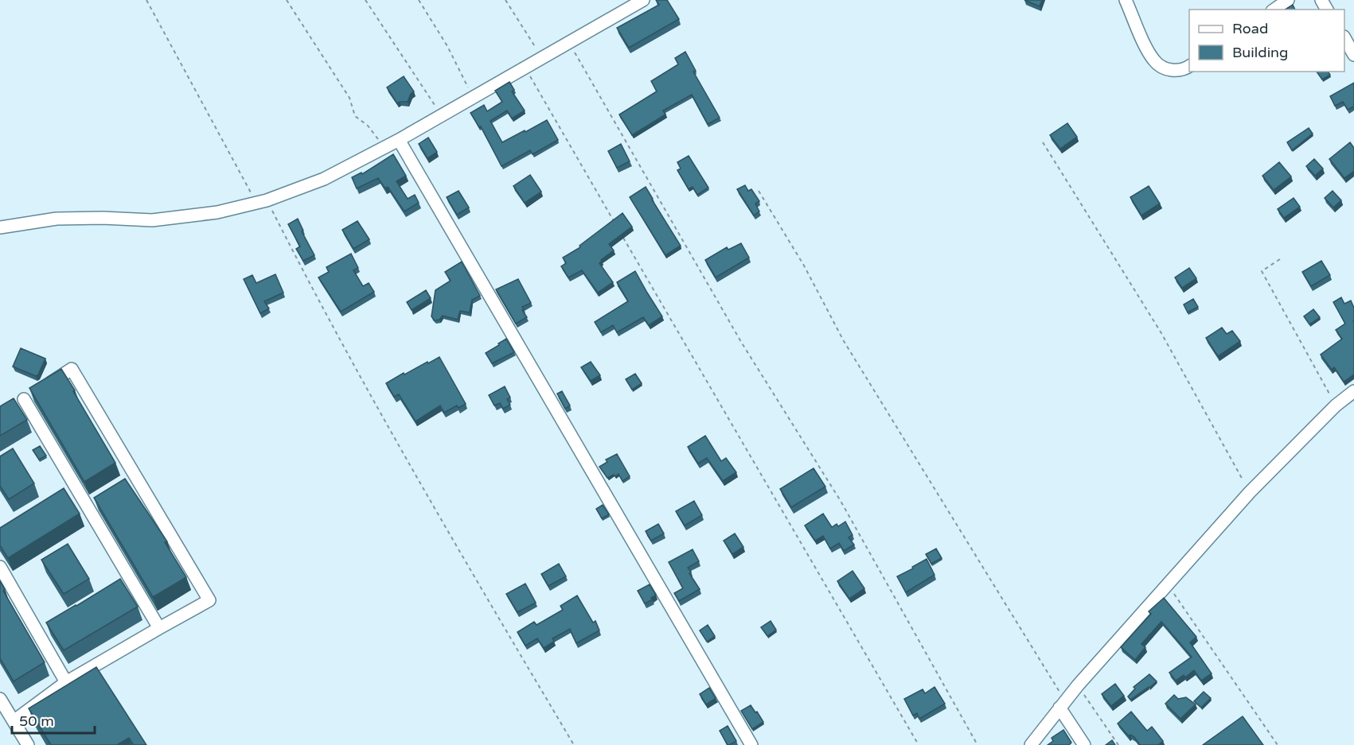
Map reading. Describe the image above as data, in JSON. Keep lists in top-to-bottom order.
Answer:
{
  "legend": ["Road", "Building"],
  "scale_bar": "50 m"
}
